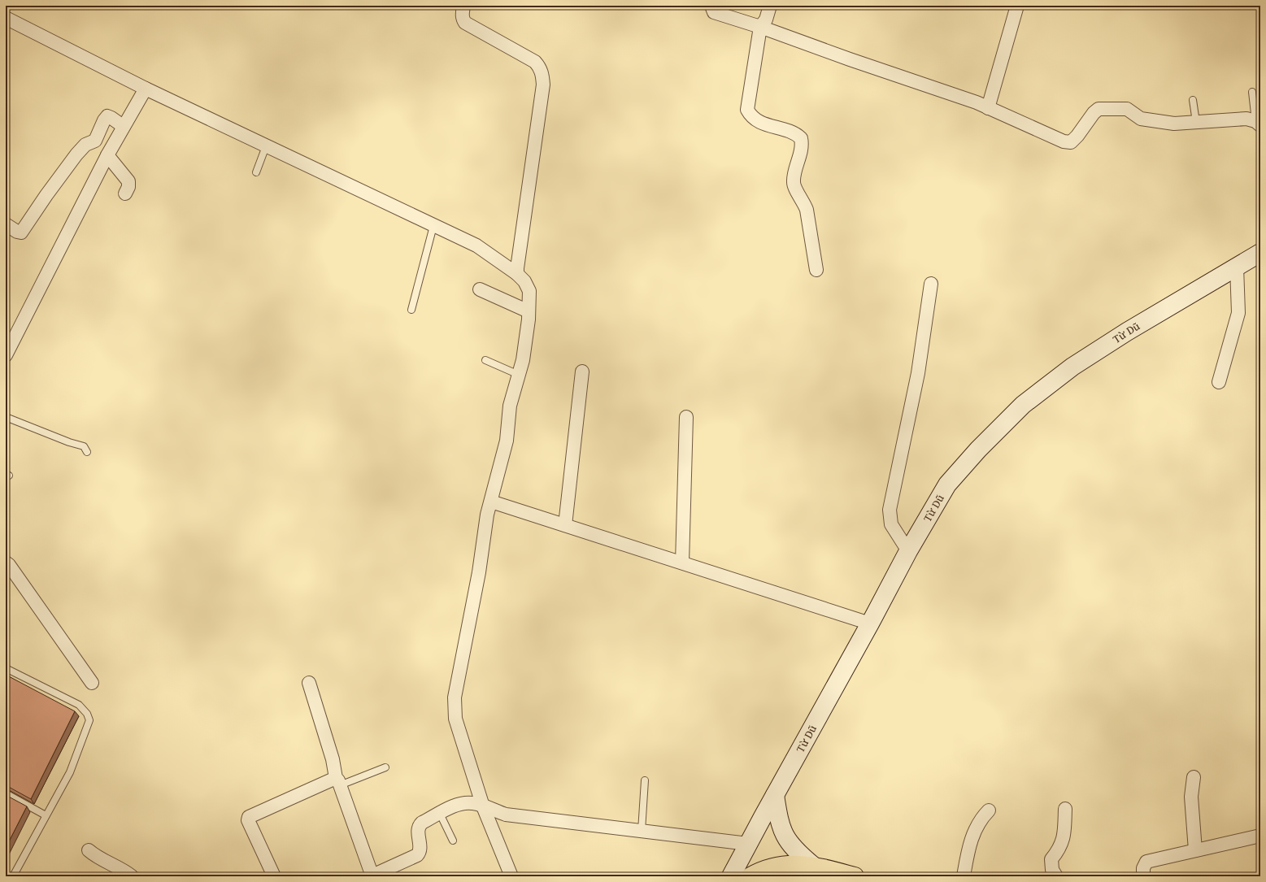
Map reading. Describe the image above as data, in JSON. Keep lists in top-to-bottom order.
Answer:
{
  "streets": {
    "main road": ["Từ Dũ"]
  }
}
